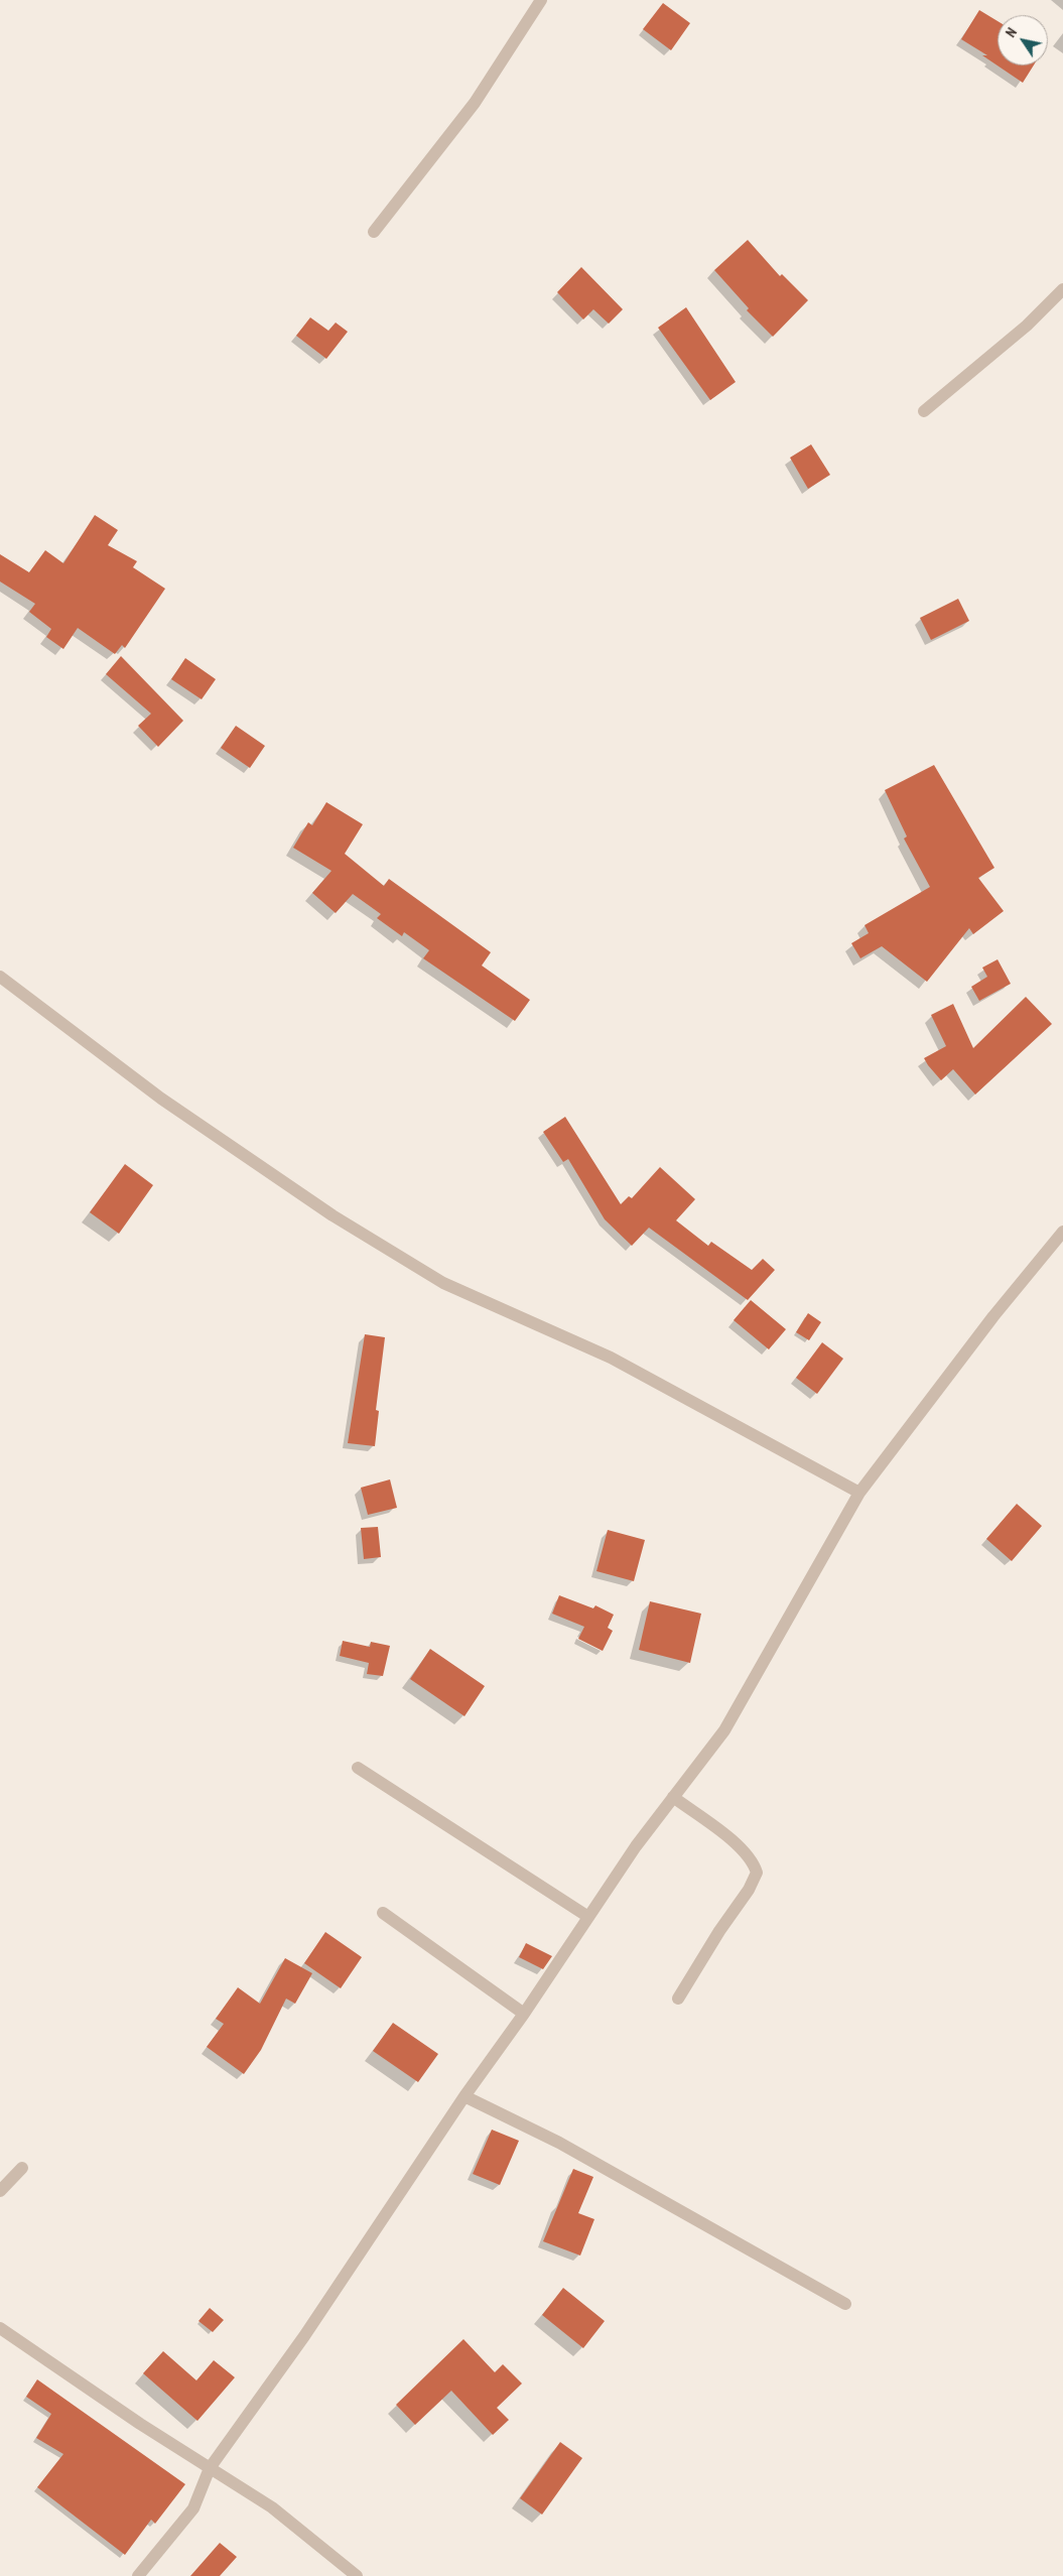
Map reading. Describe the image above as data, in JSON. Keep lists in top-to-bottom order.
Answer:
{
  "north": "top left"
}
